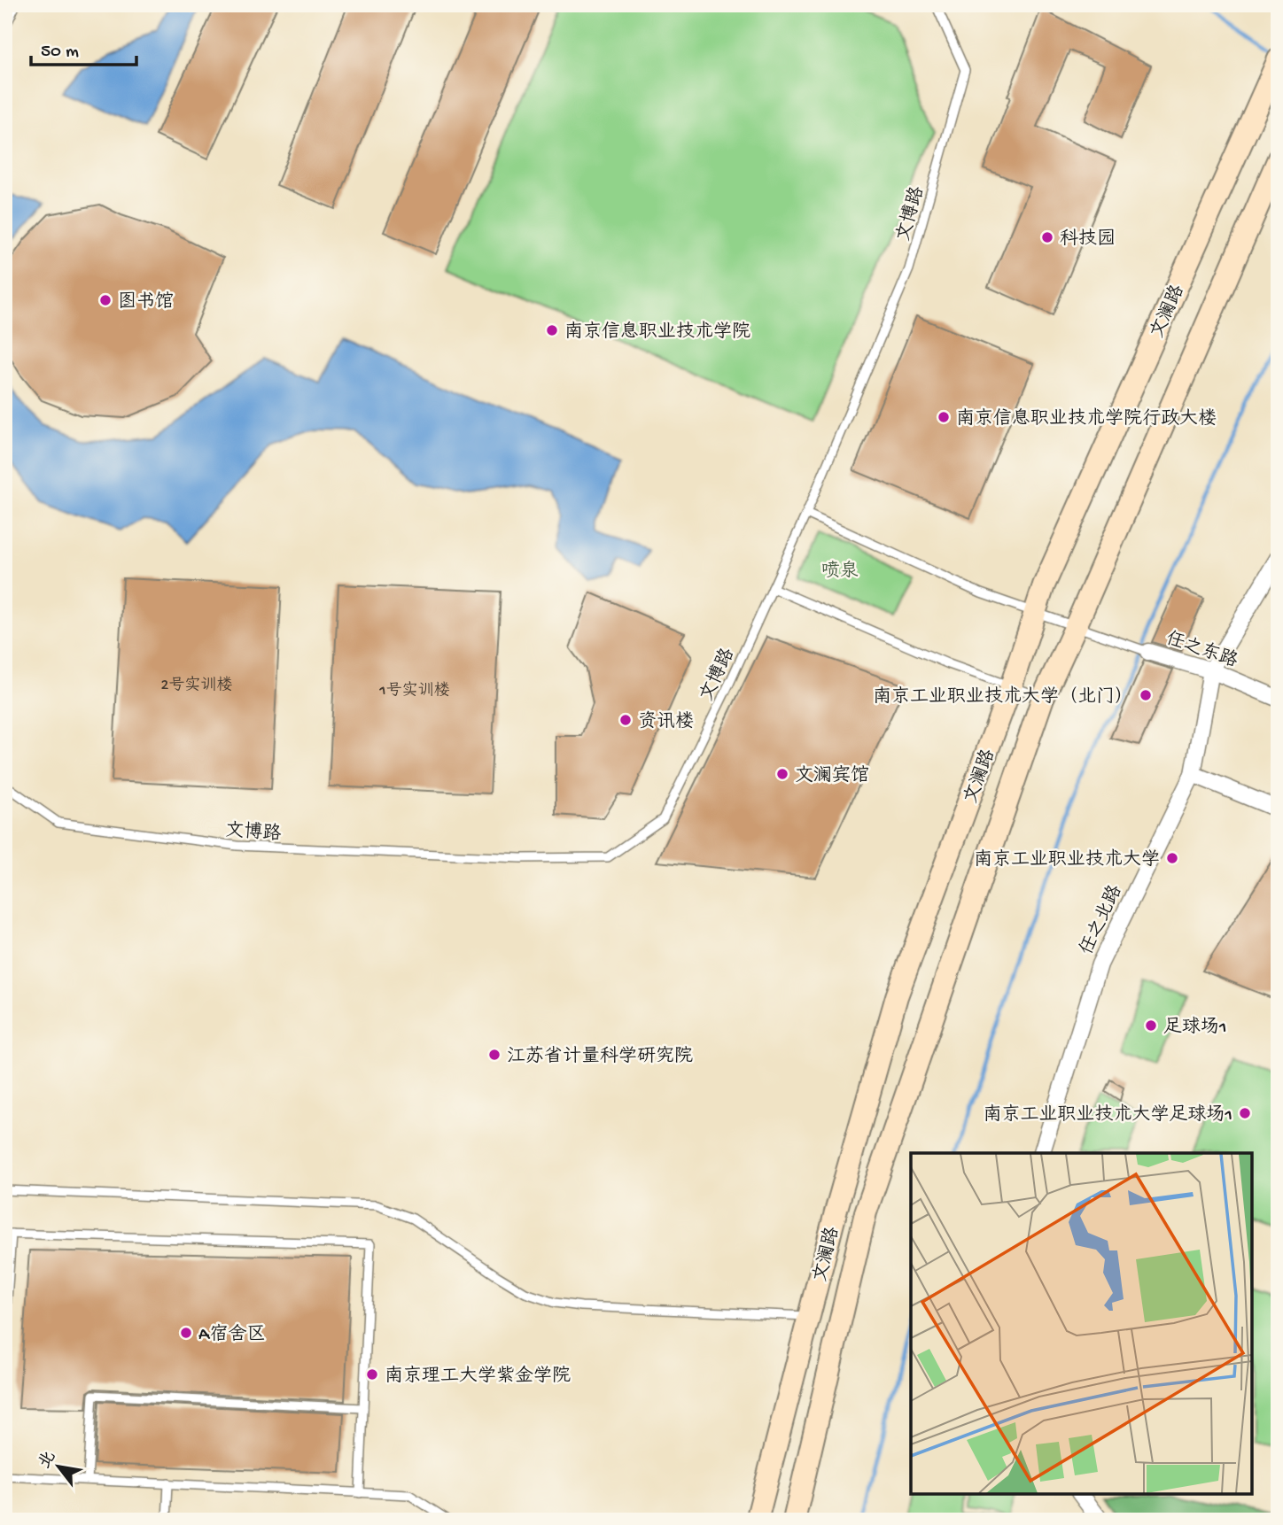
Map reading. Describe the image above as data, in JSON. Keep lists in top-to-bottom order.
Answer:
{
  "streets": {
    "main road": ["文澜路"],
    "street": ["任之东路", "任之北路"],
    "lane": ["文博路"]
  },
  "crossings": [
    ["任之东路", "任之北路"]
  ],
  "parks": ["喷泉"],
  "places": [
    "科技园",
    "图书馆",
    "南京信息职业技术学院",
    "南京信息职业技术学院行政大楼",
    "南京工业职业技术大学（北门）",
    "资讯楼",
    "文澜宾馆",
    "南京工业职业技术大学",
    "足球场1",
    "江苏省计量科学研究院",
    "南京工业职业技术大学足球场1",
    "A宿舍区",
    "南京理工大学紫金学院"
  ],
  "house_numbers": ["2号实训楼", "1号实训楼"],
  "scale_bar": "50 m",
  "north": "top left"
}
